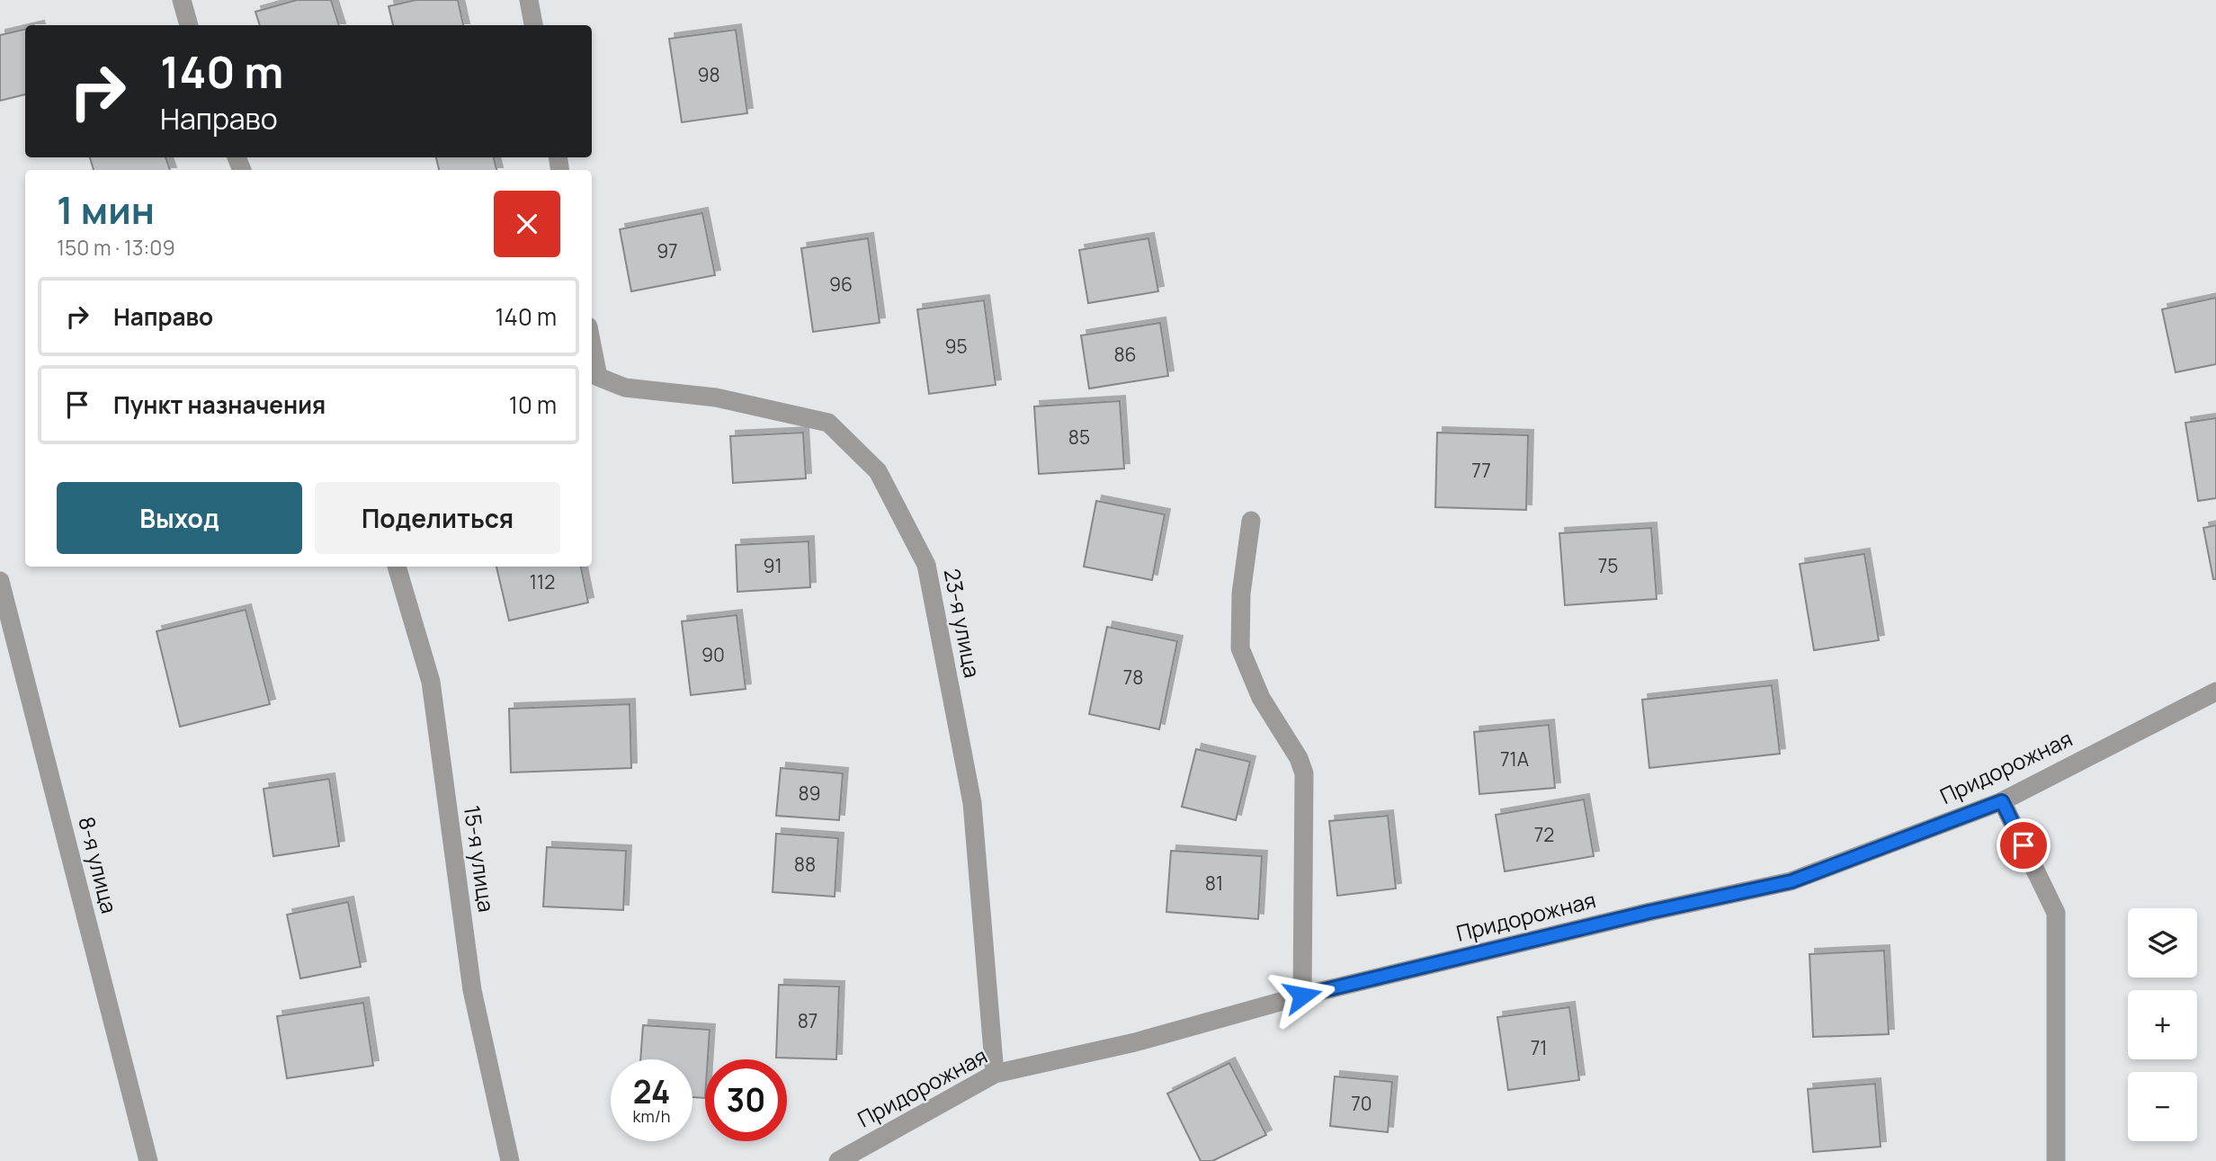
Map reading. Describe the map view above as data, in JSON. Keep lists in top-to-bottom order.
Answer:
{
  "streets": {
    "street": [
      "23-я улица",
      "Придорожная",
      "15-я улица",
      "8-я улица"
    ]
  },
  "crossings": [
    ["23-я улица", "Придорожная"]
  ],
  "house_numbers": [
    "98",
    "97",
    "96",
    "95",
    "86",
    "85",
    "77",
    "91",
    "75",
    "112",
    "90",
    "78",
    "71А",
    "89",
    "72",
    "88",
    "81",
    "87",
    "71",
    "70"
  ],
  "page": {
    "turn": ["140 m", "Направо"],
    "heading": ["1 мин", "150 m · 13:09"],
    "list": [
      {
        "name": "Направо",
        "value": "140 m"
      },
      {
        "name": "Пункт назначения",
        "value": "10 m"
      }
    ],
    "buttons": ["Выход", "Поделиться"],
    "map_buttons": ["+", "−"],
    "speed": "24 km/h",
    "limit": "30"
  }
}
